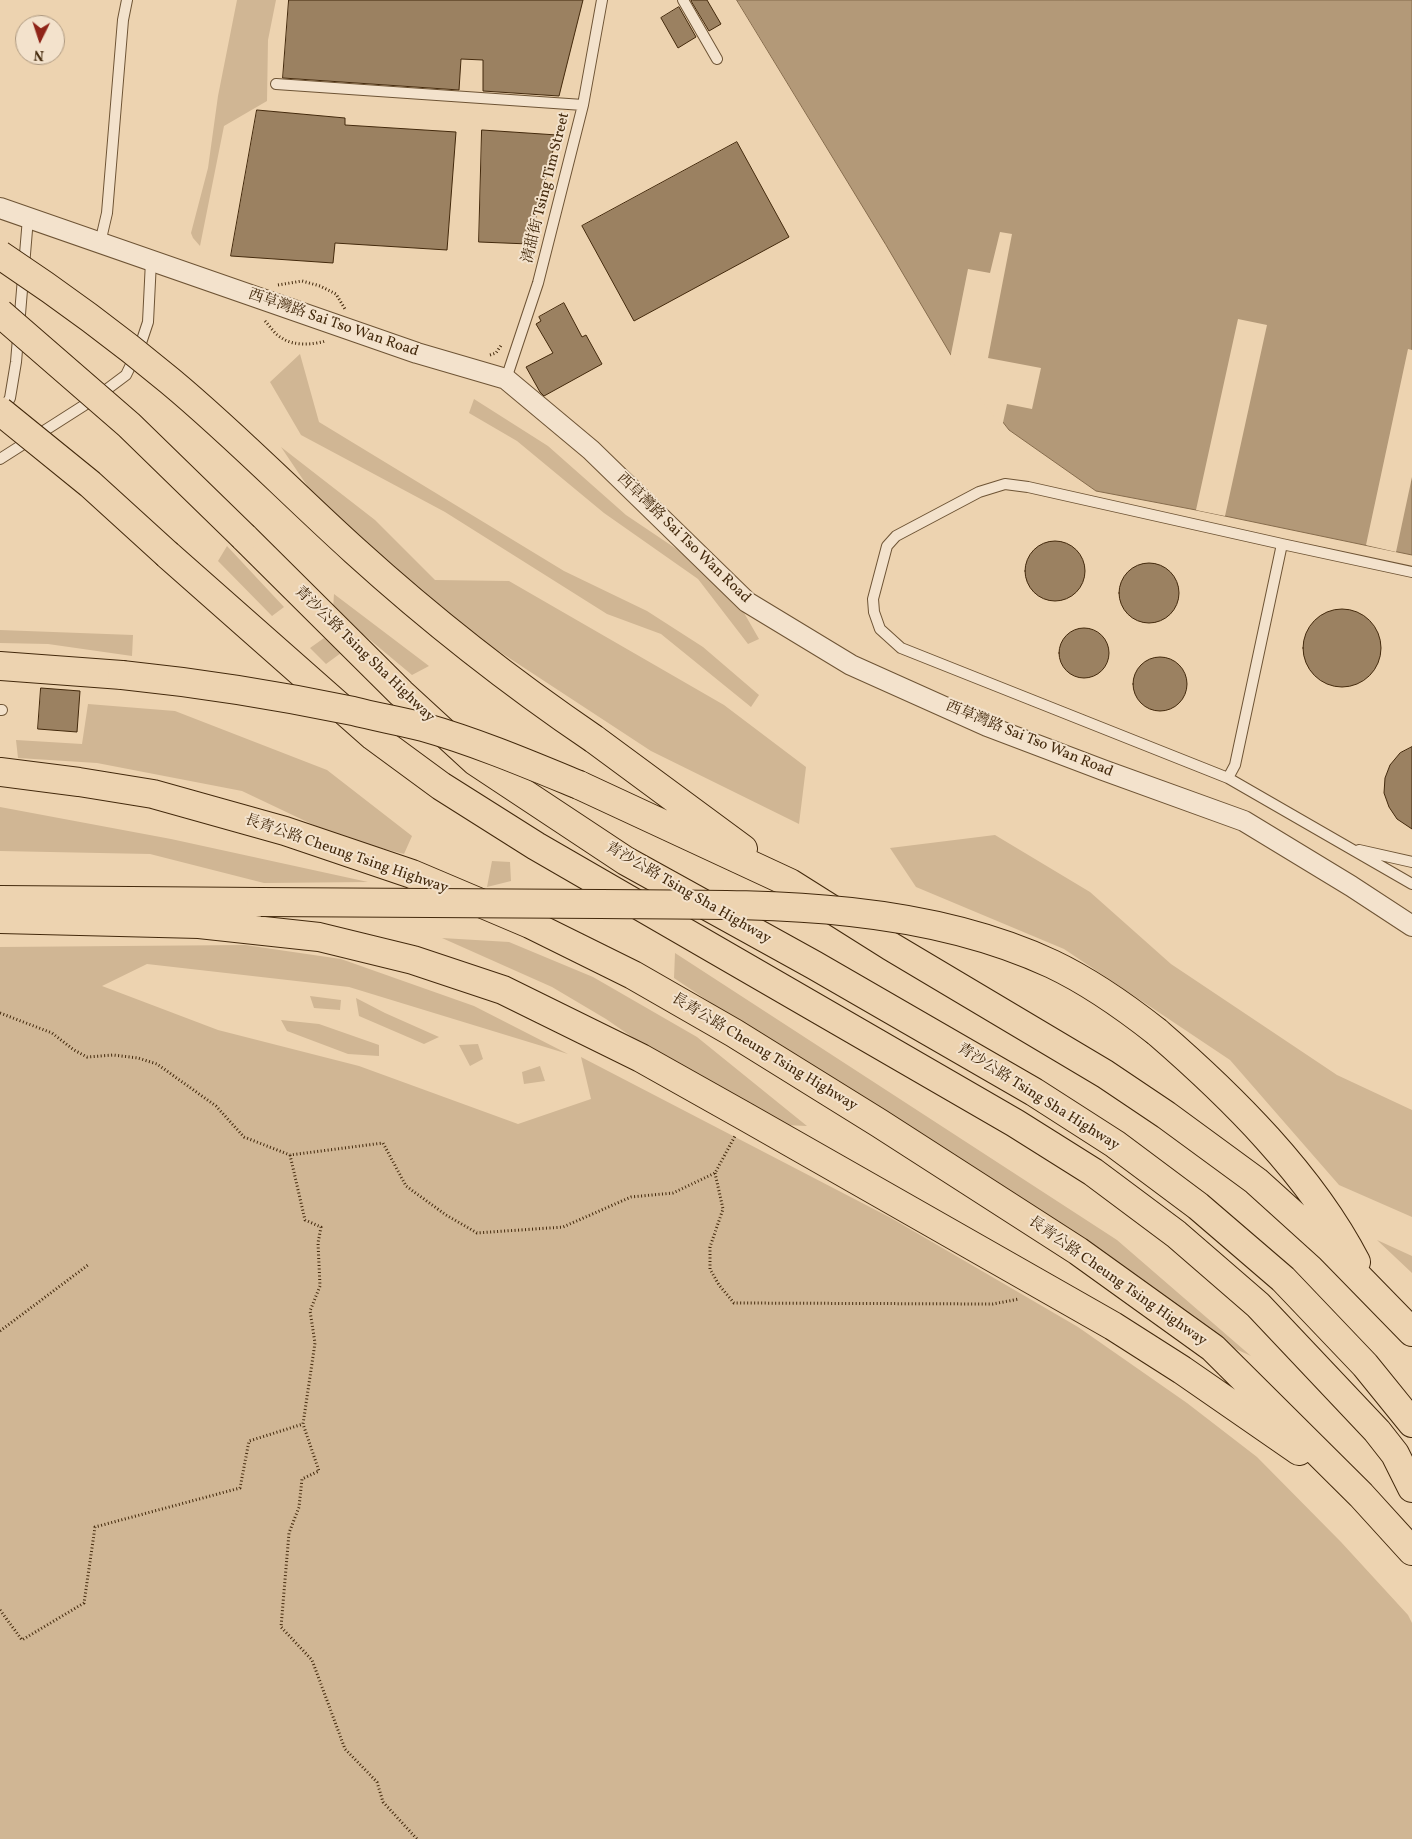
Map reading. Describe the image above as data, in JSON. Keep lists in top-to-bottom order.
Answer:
{
  "streets": {
    "highway": ["青沙公路 Tsing Sha Highway", "長青公路 Cheung Tsing Highway"],
    "street": ["西草灣路 Sai Tso Wan Road"],
    "lane": ["清甜街 Tsing Tim Street"]
  },
  "crossings": [
    ["清甜街 Tsing Tim Street", "西草灣路 Sai Tso Wan Road"]
  ],
  "north": "bottom"
}
